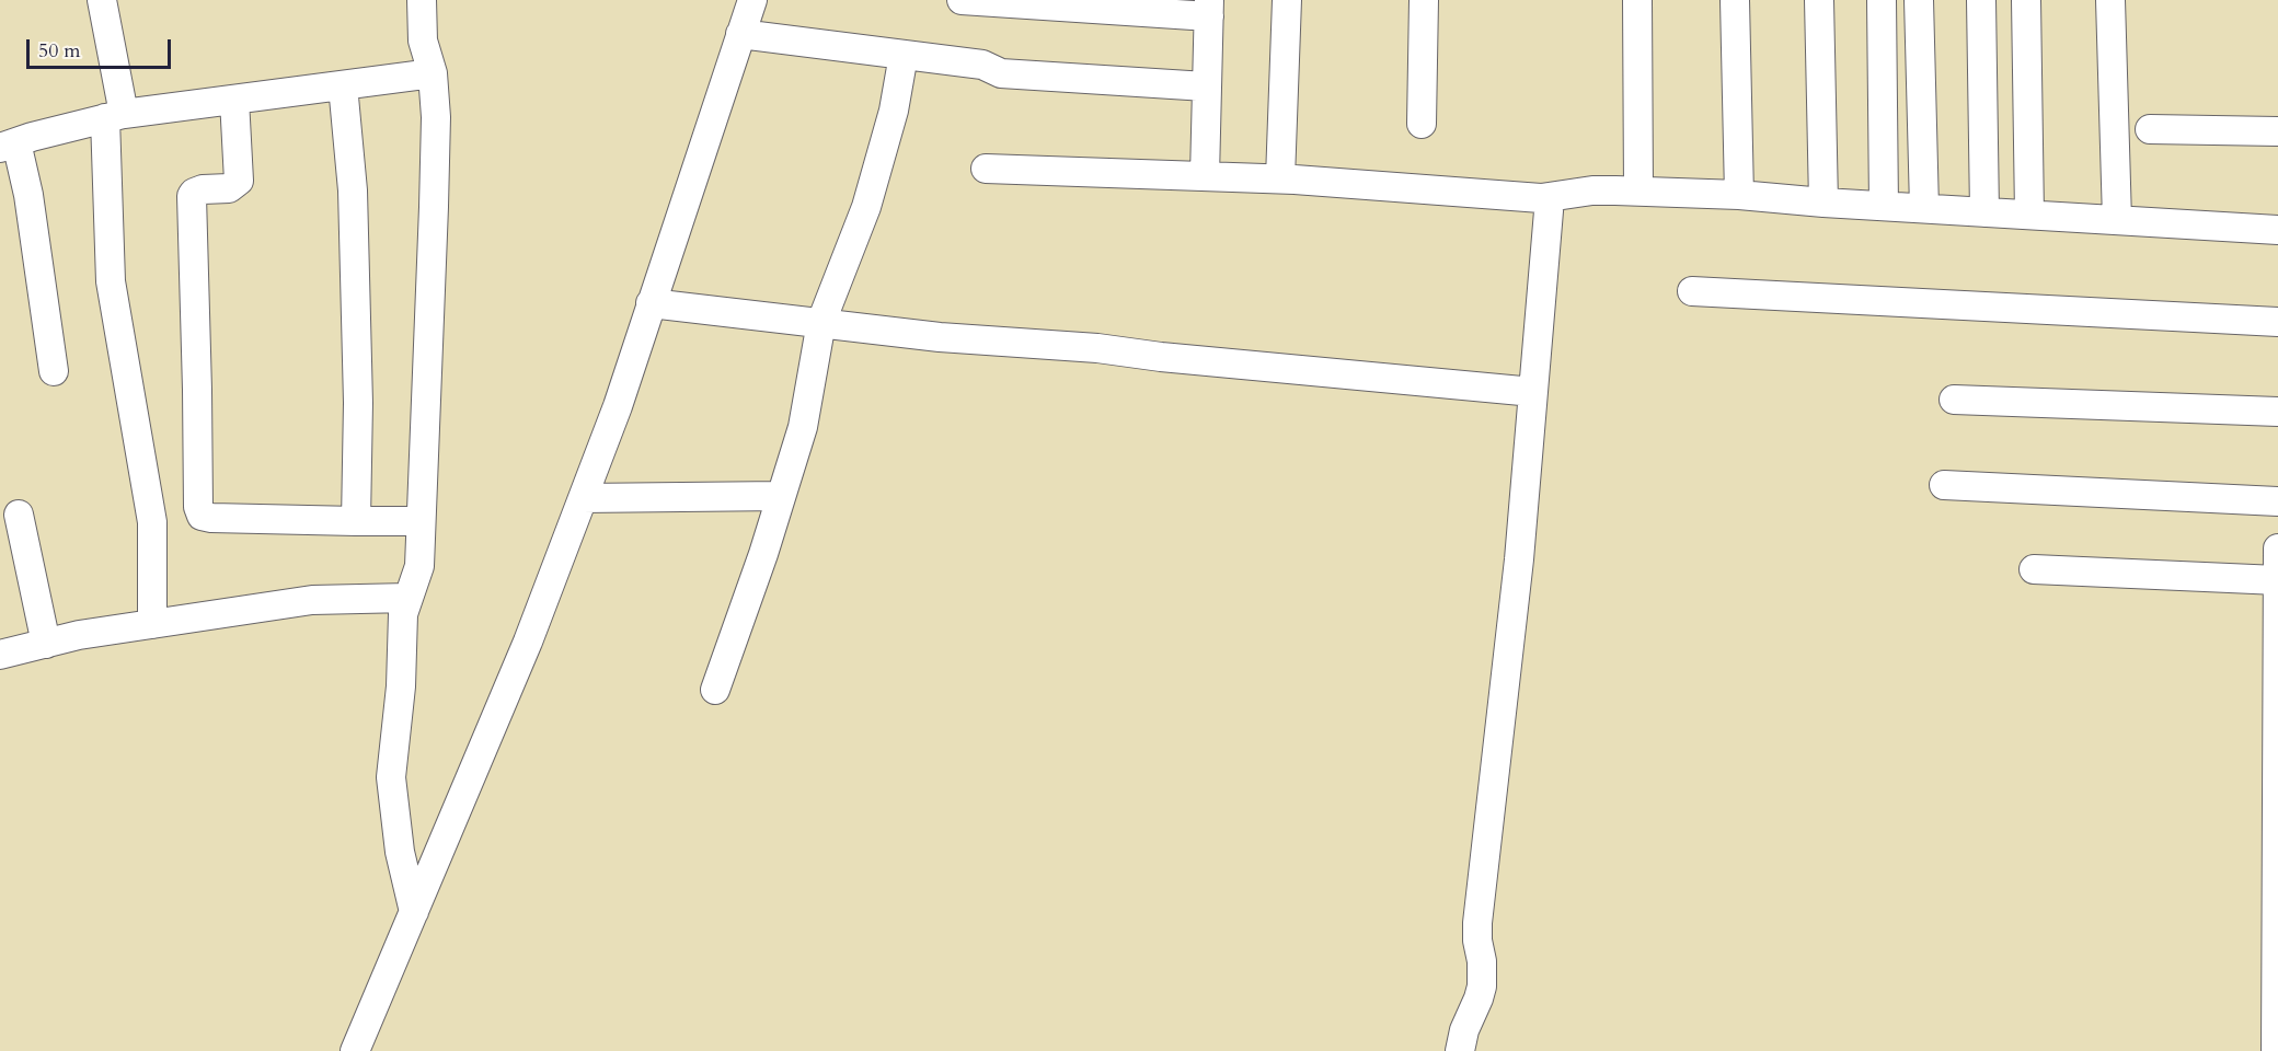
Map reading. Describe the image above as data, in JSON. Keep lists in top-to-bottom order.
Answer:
{
  "scale_bar": "50 m"
}
